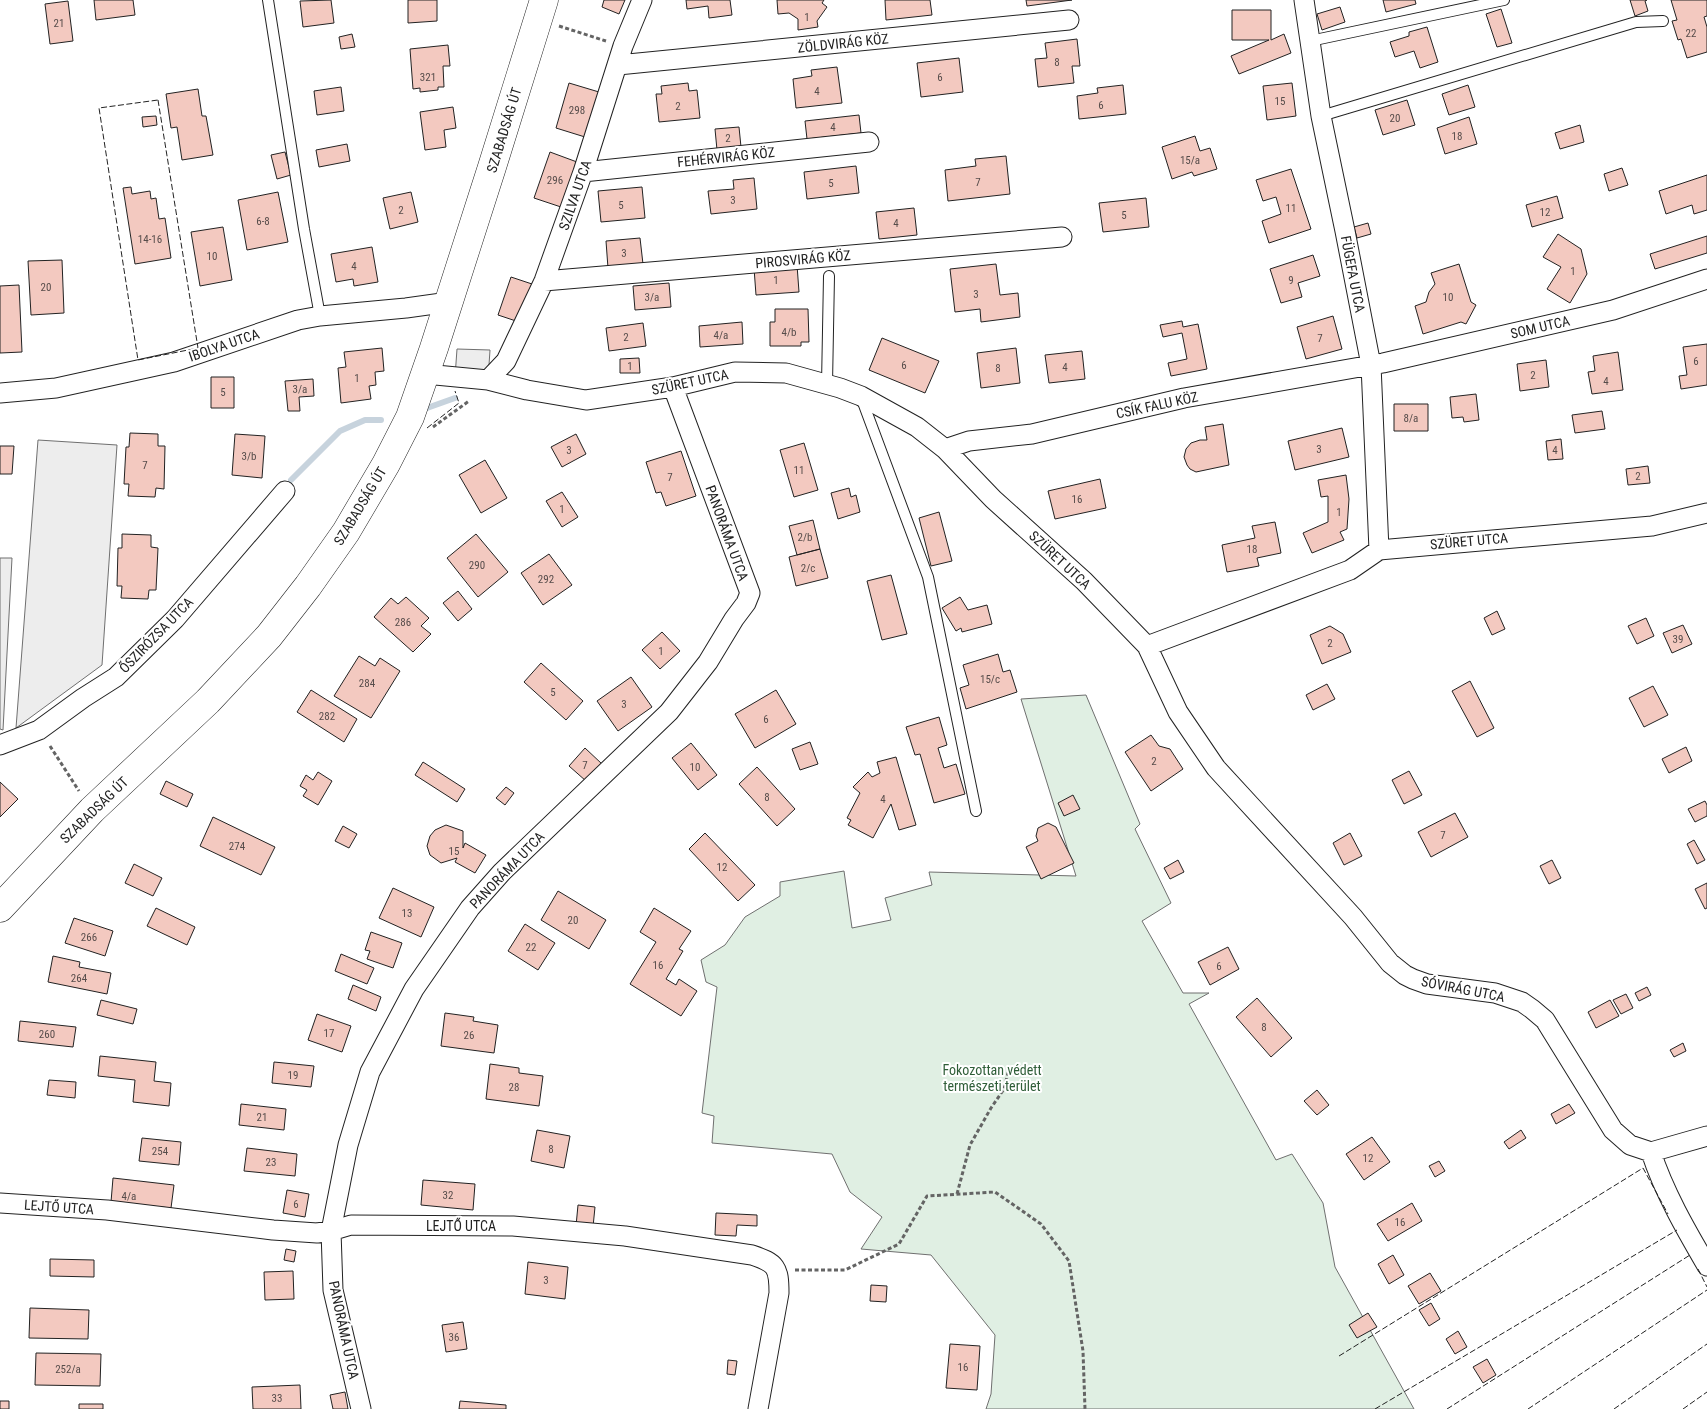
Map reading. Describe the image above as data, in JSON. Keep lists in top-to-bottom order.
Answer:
{
  "streets": {
    "main road": ["SZABADSÁG ÚT"],
    "street": [
      "ZÖLDVIRÁG KÖZ",
      "FEHÉRVIRÁG KÖZ",
      "SZILVA UTCA",
      "PIROSVIRÁG KÖZ",
      "FÜGEFA UTCA",
      "SOM UTCA",
      "IBOLYA UTCA",
      "SZÜRET UTCA",
      "CSÍK FALU KÖZ",
      "PANORÁMA UTCA",
      "ŐSZIRÓZSA UTCA",
      "SÓVIRÁG UTCA",
      "LEJTŐ UTCA"
    ]
  },
  "crossings": [
    ["ZÖLDVIRÁG KÖZ", "SZILVA UTCA"],
    ["SZABADSÁG ÚT", "IBOLYA UTCA"],
    ["SZABADSÁG ÚT", "SZÜRET UTCA"],
    ["FEHÉRVIRÁG KÖZ", "SZILVA UTCA"],
    ["SZILVA UTCA", "PIROSVIRÁG KÖZ"],
    ["SZILVA UTCA", "SZÜRET UTCA"],
    ["FÜGEFA UTCA", "SOM UTCA"],
    ["FÜGEFA UTCA", "SZÜRET UTCA"],
    ["FÜGEFA UTCA", "CSÍK FALU KÖZ"],
    ["SOM UTCA", "CSÍK FALU KÖZ"],
    ["SZÜRET UTCA", "CSÍK FALU KÖZ"],
    ["SZÜRET UTCA", "PANORÁMA UTCA"],
    ["SZÜRET UTCA", "SÓVIRÁG UTCA"],
    ["PANORÁMA UTCA", "LEJTŐ UTCA"]
  ],
  "parks": ["Fokozottan védett természeti terület"],
  "house_numbers": [
    "1",
    "21",
    "22",
    "8",
    "321",
    "6",
    "4",
    "15",
    "6",
    "2",
    "298",
    "20",
    "4",
    "18",
    "2",
    "15/a",
    "296",
    "7",
    "5",
    "3",
    "5",
    "11",
    "2",
    "12",
    "5",
    "6-8",
    "4",
    "14-16",
    "3",
    "10",
    "4",
    "1",
    "1",
    "9",
    "20",
    "3",
    "3/a",
    "10",
    "4/b",
    "4/a",
    "2",
    "7",
    "6",
    "6",
    "1",
    "4",
    "8",
    "2",
    "1",
    "4",
    "3/a",
    "5",
    "8/a",
    "3",
    "3",
    "4",
    "3/b",
    "7",
    "11",
    "2",
    "7",
    "16",
    "1",
    "1",
    "2/b",
    "18",
    "290",
    "2/c",
    "292",
    "286",
    "39",
    "2",
    "1",
    "15/c",
    "284",
    "5",
    "3",
    "282",
    "6",
    "2",
    "7",
    "10",
    "8",
    "4",
    "7",
    "274",
    "15",
    "12",
    "13",
    "20",
    "266",
    "22",
    "16",
    "6",
    "264",
    "8",
    "17",
    "260",
    "26",
    "19",
    "28",
    "21",
    "8",
    "254",
    "12",
    "23",
    "32",
    "4/a",
    "6",
    "16",
    "3",
    "36",
    "16",
    "252/a",
    "33"
  ]
}
